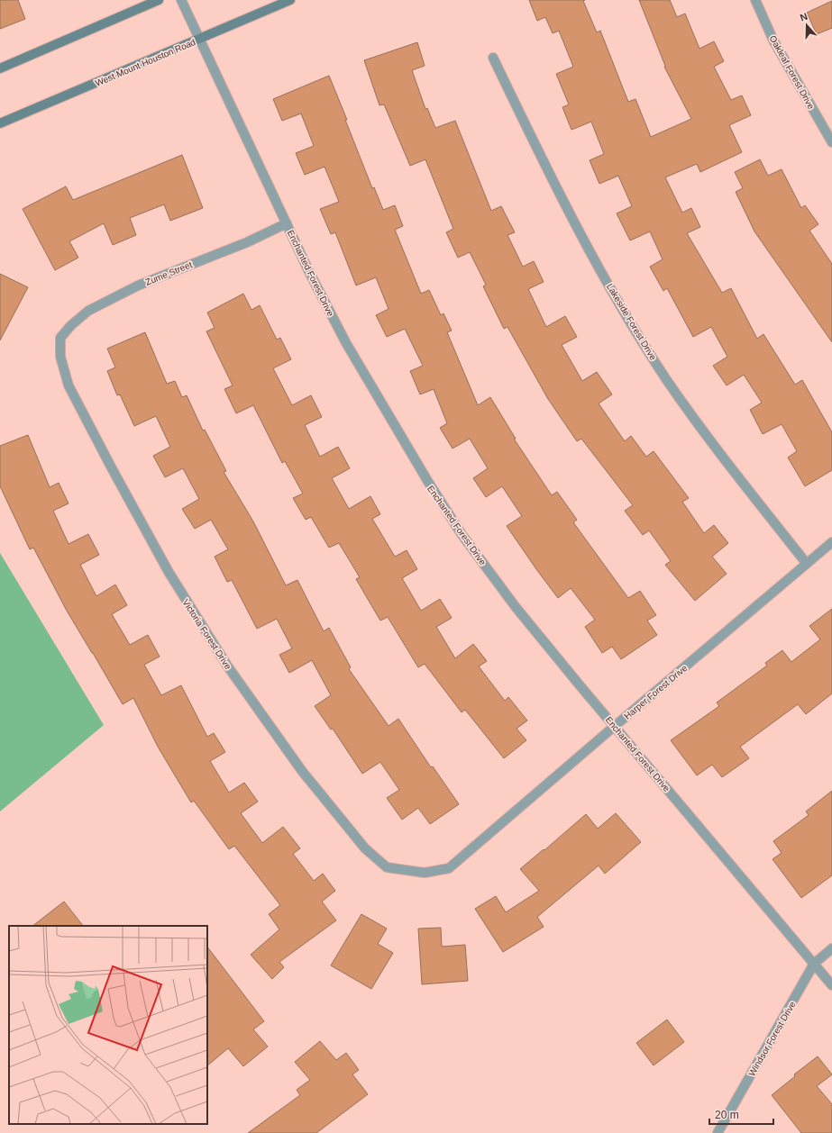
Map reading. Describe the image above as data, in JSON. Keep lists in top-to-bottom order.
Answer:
{
  "streets": {
    "main road": ["West Mount Houston Road"],
    "street": [
      "Oakleaf Forest Drive",
      "Zume Street",
      "Enchanted Forest Drive",
      "Lakeside Forest Drive",
      "Victoria Forest Drive",
      "Harper Forest Drive",
      "Windsor Forest Drive"
    ]
  },
  "crossings": [
    ["West Mount Houston Road", "Enchanted Forest Drive"],
    ["Zume Street", "Enchanted Forest Drive"],
    ["Zume Street", "Victoria Forest Drive"],
    ["Enchanted Forest Drive", "Harper Forest Drive"],
    ["Enchanted Forest Drive", "Windsor Forest Drive"],
    ["Lakeside Forest Drive", "Harper Forest Drive"],
    ["Victoria Forest Drive", "Harper Forest Drive"]
  ],
  "scale_bar": "20 m",
  "north": "top"
}
